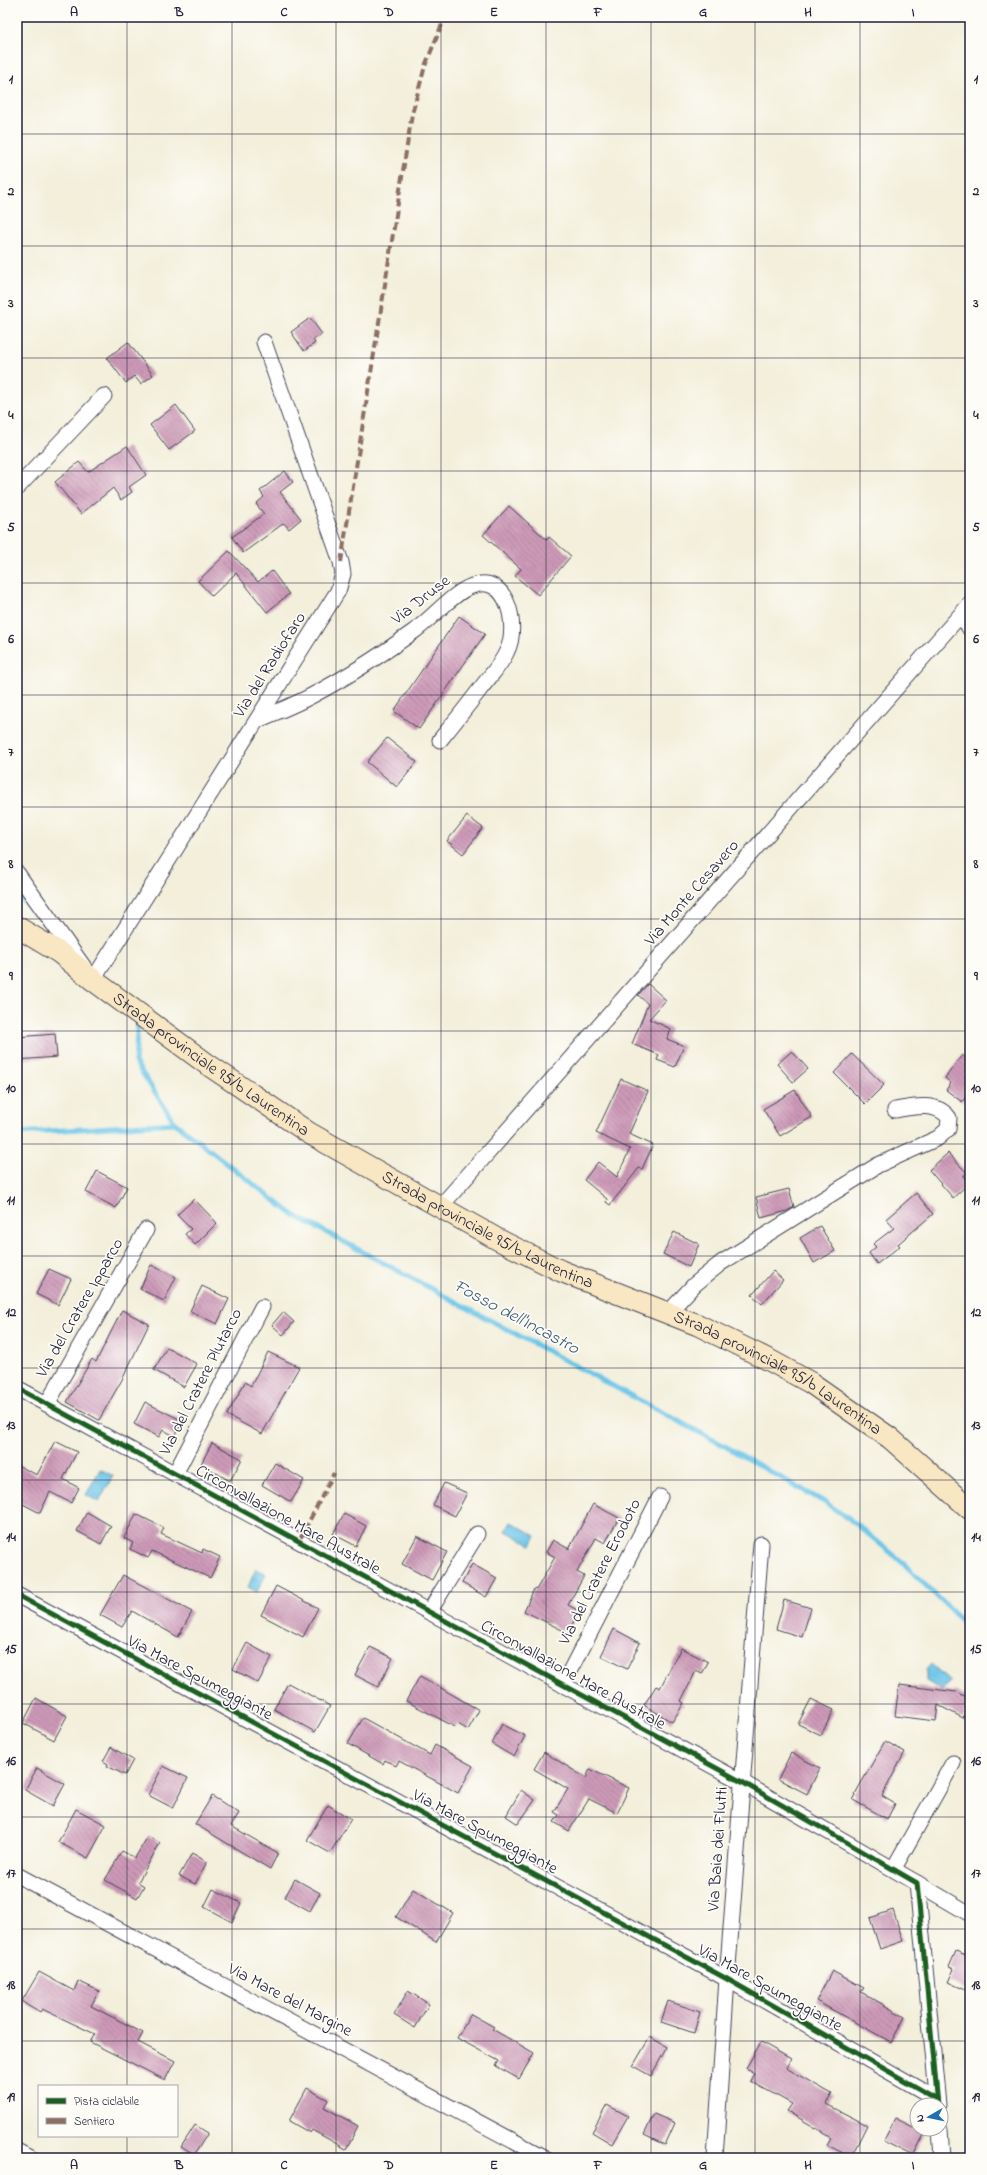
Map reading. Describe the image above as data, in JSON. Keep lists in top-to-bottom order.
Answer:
{
  "streets": {
    "main road": ["Strada provinciale 95/b Laurentina"],
    "street": [
      "Via Druse",
      "Via del Radiofaro",
      "Via Monte Cesavero",
      "Via del Cratere Ipparco",
      "Via del Cratere Plutarco",
      "Circonvallazione Mare Australe",
      "Via del Cratere Erodoto",
      "Via Mare Spumeggiante",
      "Via Baia dei Flutti",
      "Via Mare del Margine"
    ]
  },
  "crossings": [
    ["Via Druse", "Via del Radiofaro"],
    ["Via del Radiofaro", "Strada provinciale 95/b Laurentina"],
    ["Via Monte Cesavero", "Strada provinciale 95/b Laurentina"],
    ["Via del Cratere Ipparco", "Circonvallazione Mare Australe"],
    ["Via del Cratere Plutarco", "Circonvallazione Mare Australe"],
    ["Circonvallazione Mare Australe", "Via del Cratere Erodoto"],
    ["Circonvallazione Mare Australe", "Via Baia dei Flutti"],
    ["Via Mare Spumeggiante", "Via Baia dei Flutti"]
  ],
  "water": ["Fosso dell'Incastro"],
  "legend": ["Pista ciclabile", "Sentiero"],
  "north": "left",
  "grid": {
    "columns": [
      "A",
      "B",
      "C",
      "D",
      "E",
      "F",
      "G",
      "H",
      "I"
    ],
    "rows": [
      "1",
      "2",
      "3",
      "4",
      "5",
      "6",
      "7",
      "8",
      "9",
      "10",
      "11",
      "12",
      "13",
      "14",
      "15",
      "16",
      "17",
      "18",
      "19"
    ]
  }
}
